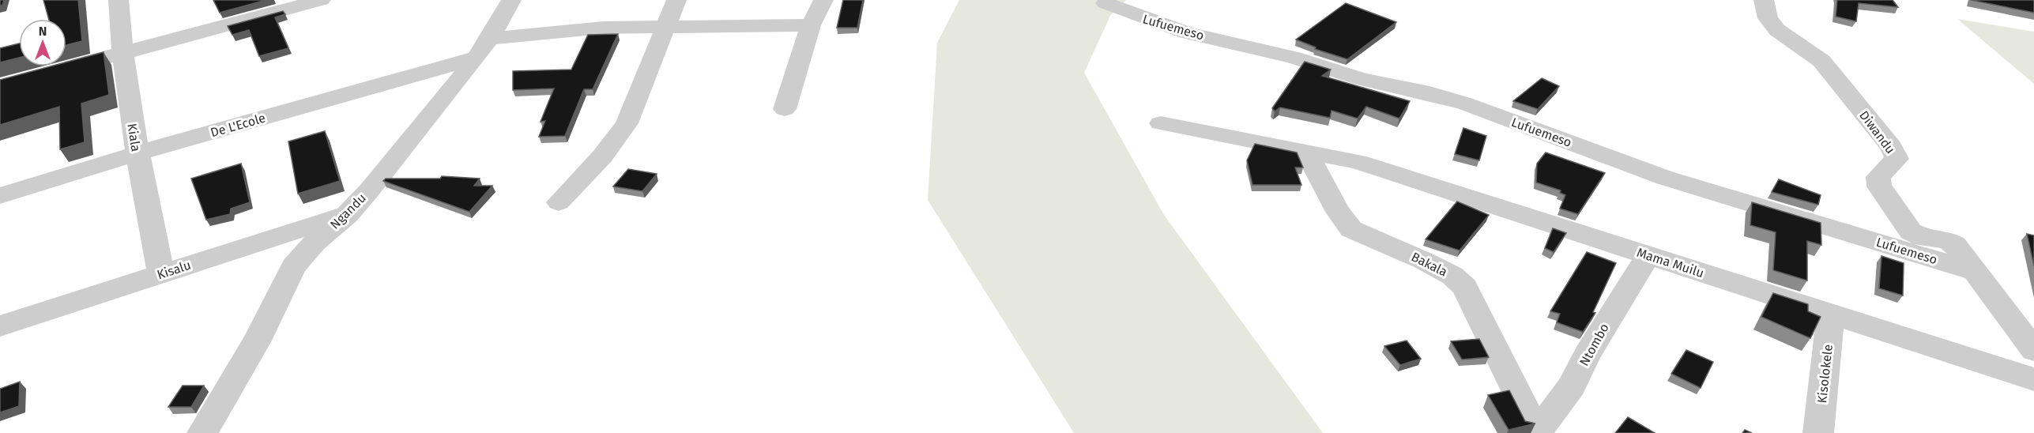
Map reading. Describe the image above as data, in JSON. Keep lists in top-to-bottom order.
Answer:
{
  "streets": {
    "street": [
      "Lufuemeso",
      "De L'Ecole",
      "Diwandu",
      "Kiala",
      "Ngandu",
      "Mama Muilu",
      "Bakala",
      "Kisalu",
      "Ntombo",
      "Kisolokele"
    ]
  },
  "crossings": [
    ["Lufuemeso", "Diwandu"],
    ["De L'Ecole", "Kiala"],
    ["De L'Ecole", "Ngandu"],
    ["Kiala", "Kisalu"],
    ["Ngandu", "Kisalu"],
    ["Mama Muilu", "Bakala"],
    ["Mama Muilu", "Ntombo"],
    ["Mama Muilu", "Kisolokele"],
    ["Bakala", "Ntombo"]
  ],
  "north": "top"
}
